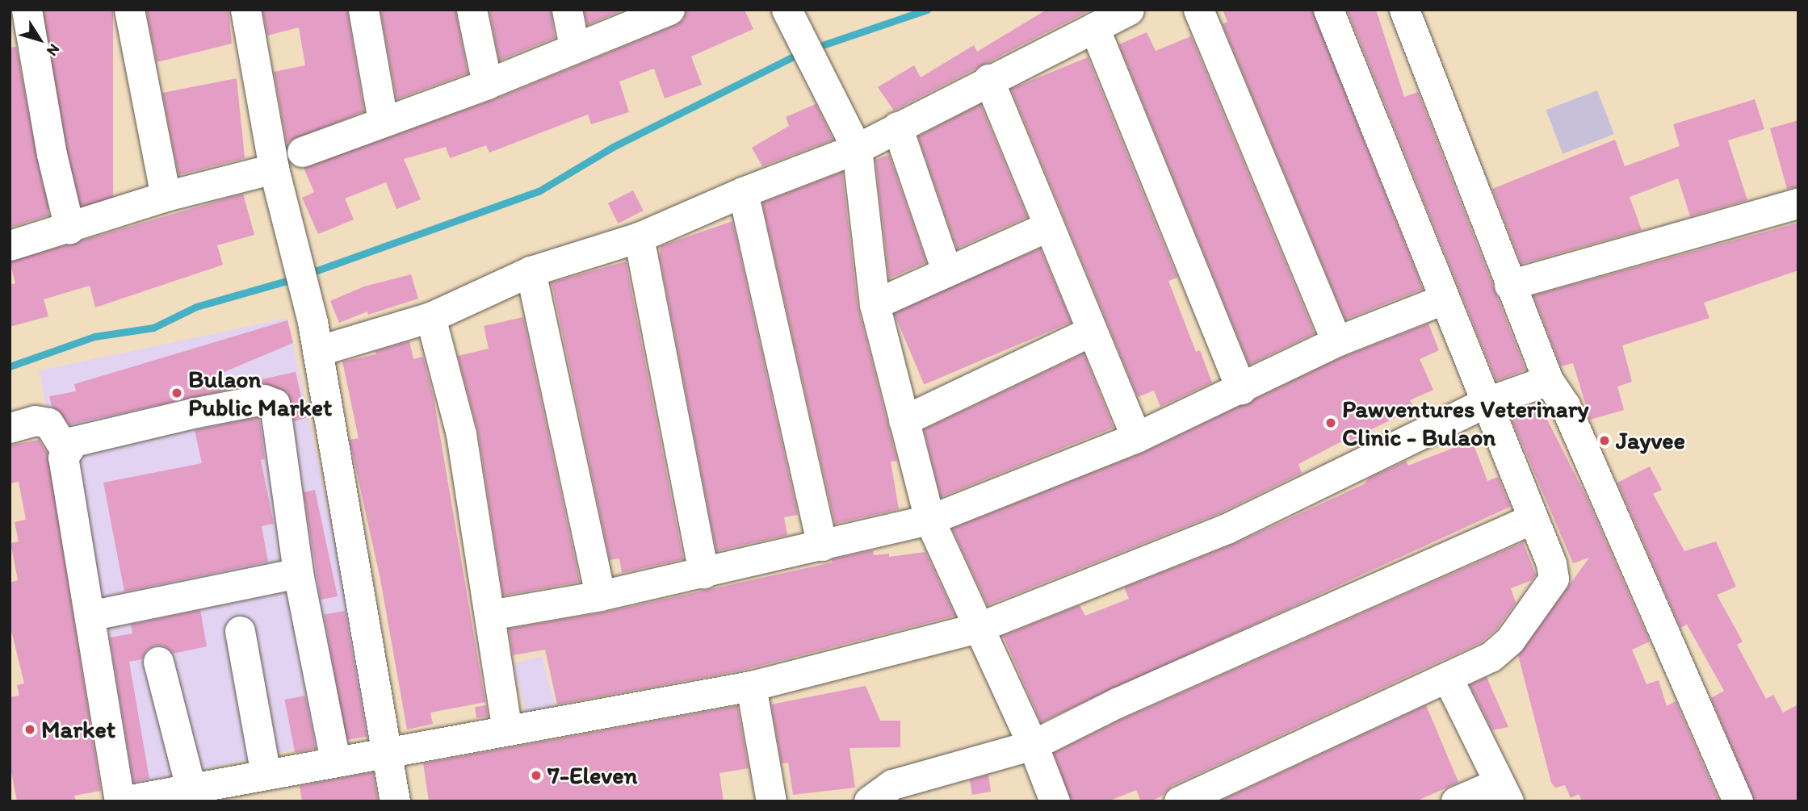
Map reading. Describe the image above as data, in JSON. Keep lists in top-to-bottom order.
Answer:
{
  "places": [
    "Bulaon Public Market",
    "Pawventures Veterinary Clinic - Bulaon",
    "Jayvee",
    "Market",
    "7-Eleven"
  ],
  "north": "bottom right"
}
